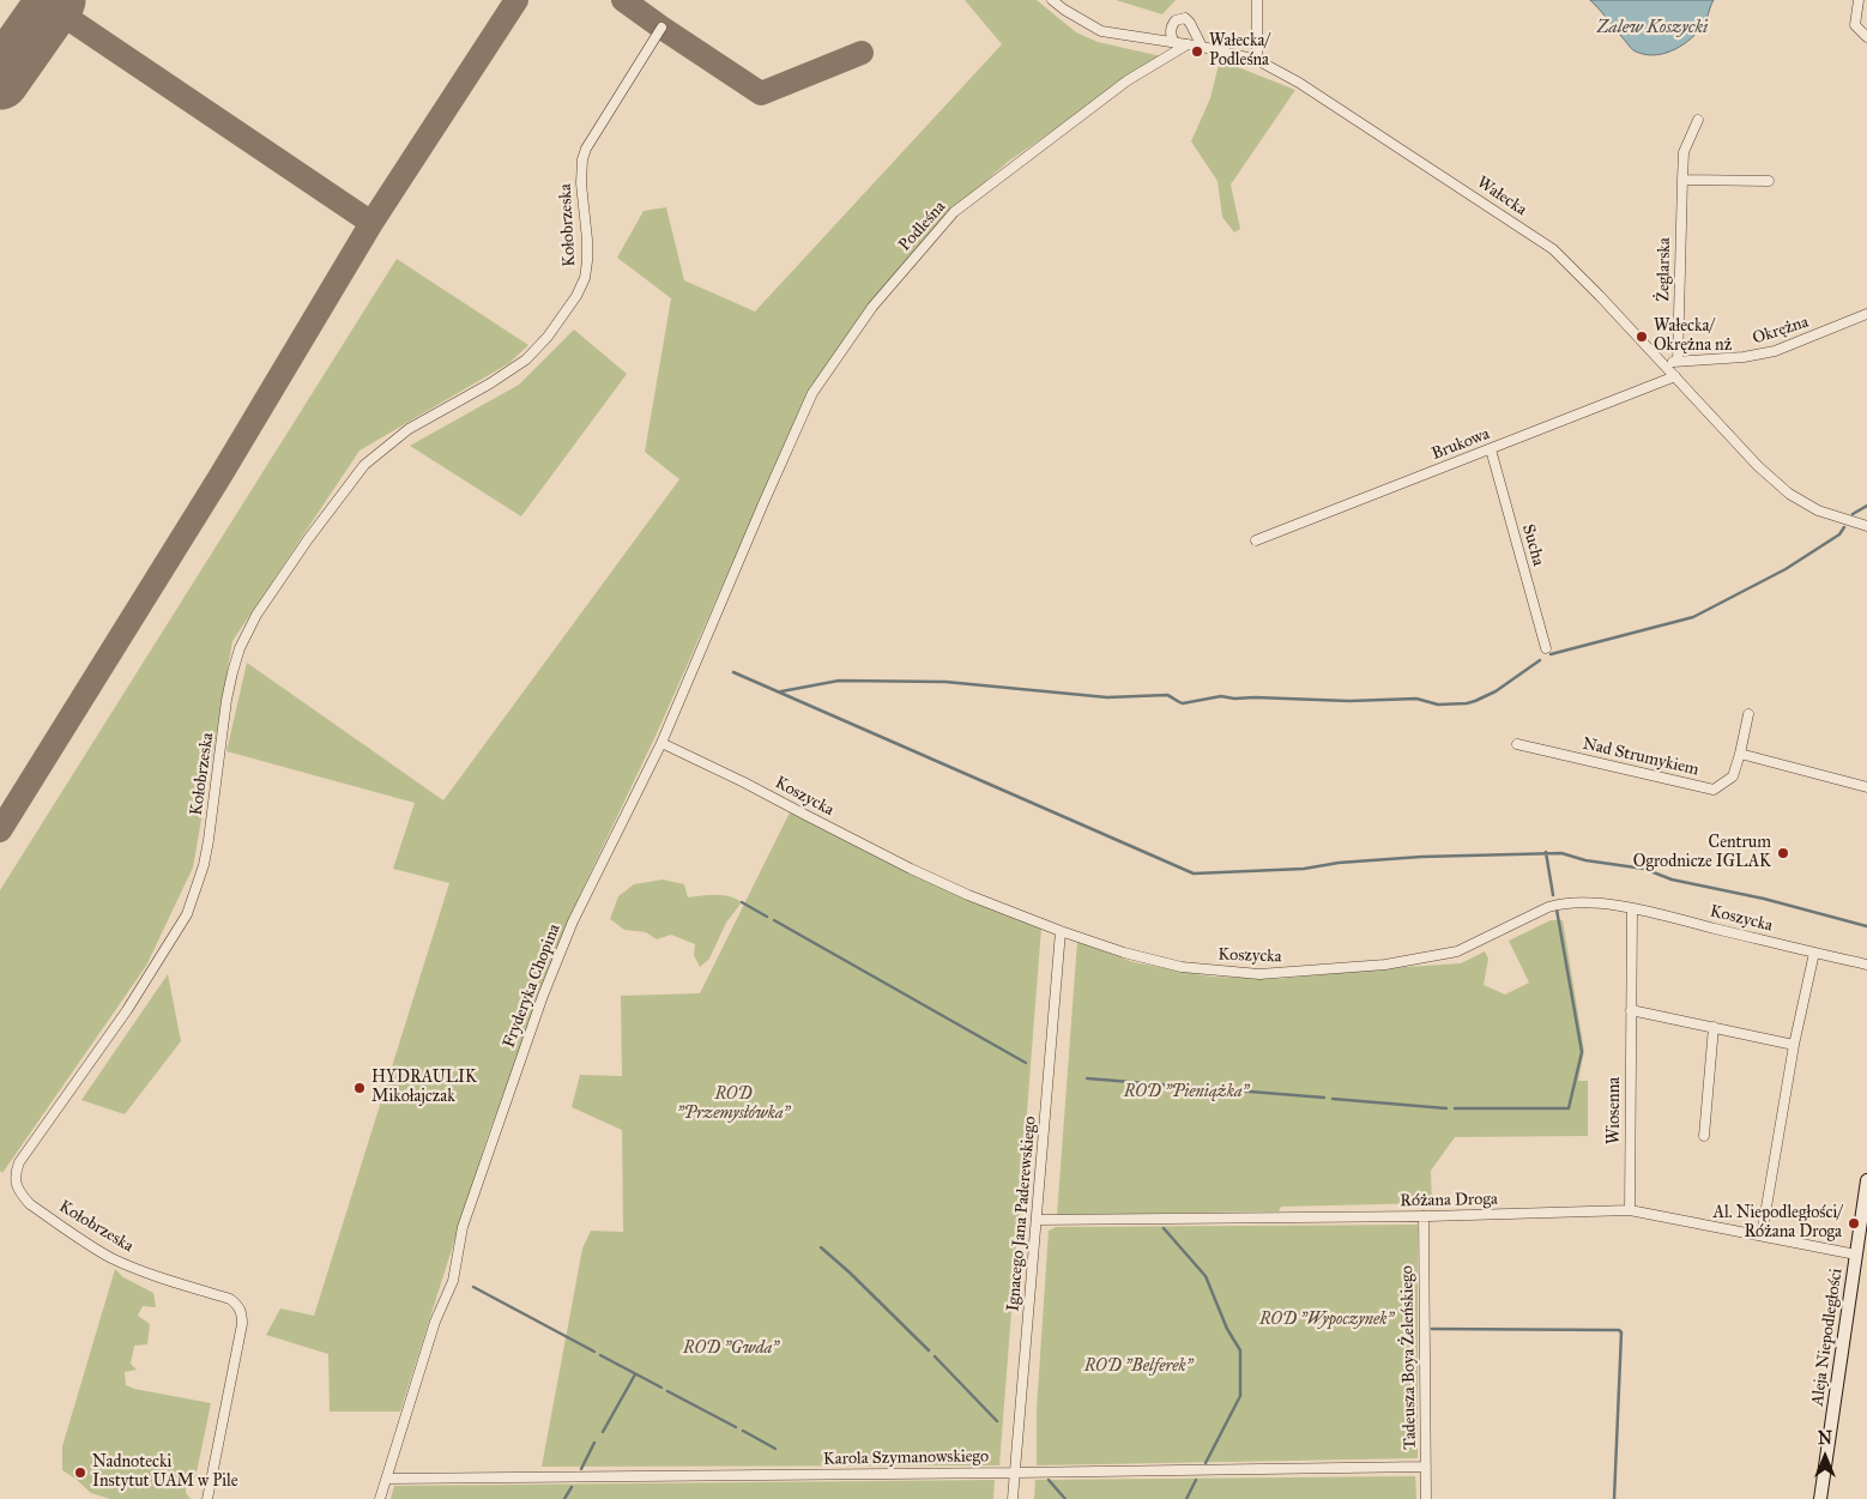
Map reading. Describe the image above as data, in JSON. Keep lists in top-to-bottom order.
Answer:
{
  "streets": {
    "street": [
      "Wałecka",
      "Kołobrzeska",
      "Podleśna",
      "Żeglarska",
      "Okrężna",
      "Brukowa",
      "Sucha",
      "Nad Strumykiem",
      "Koszycka",
      "Fryderyka Chopina",
      "Wiosenna",
      "Różana Droga",
      "Ignacego Jana Paderewskiego",
      "Aleja Niepodległości",
      "Tadeusza Boya Żeleńskiego",
      "Karola Szymanowskiego"
    ]
  },
  "crossings": [
    ["Wałecka", "Podleśna"],
    ["Wałecka", "Okrężna"],
    ["Wałecka", "Brukowa"],
    ["Podleśna", "Fryderyka Chopina"],
    ["Żeglarska", "Okrężna"],
    ["Brukowa", "Sucha"],
    ["Koszycka", "Fryderyka Chopina"],
    ["Koszycka", "Wiosenna"],
    ["Koszycka", "Ignacego Jana Paderewskiego"],
    ["Fryderyka Chopina", "Karola Szymanowskiego"],
    ["Wiosenna", "Różana Droga"],
    ["Różana Droga", "Ignacego Jana Paderewskiego"],
    ["Różana Droga", "Aleja Niepodległości"],
    ["Różana Droga", "Tadeusza Boya Żeleńskiego"],
    ["Ignacego Jana Paderewskiego", "Karola Szymanowskiego"],
    ["Tadeusza Boya Żeleńskiego", "Karola Szymanowskiego"]
  ],
  "water": ["Zalew Koszycki"],
  "parks": [
    "ROD \"Pieniążka\"",
    "ROD \"Przemysłówka\"",
    "ROD \"Wypoczynek\"",
    "ROD \"Gwda\"",
    "ROD \"Belferek\""
  ],
  "places": [
    "Wałecka/ Podleśna",
    "Wałecka/ Okrężna nż",
    "Centrum Ogrodnicze IGLAK",
    "HYDRAULIK Mikołajczak",
    "Al. Niepodległości/ Różana Droga",
    "Nadnotecki Instytut UAM w Pile"
  ],
  "north": "top"
}
